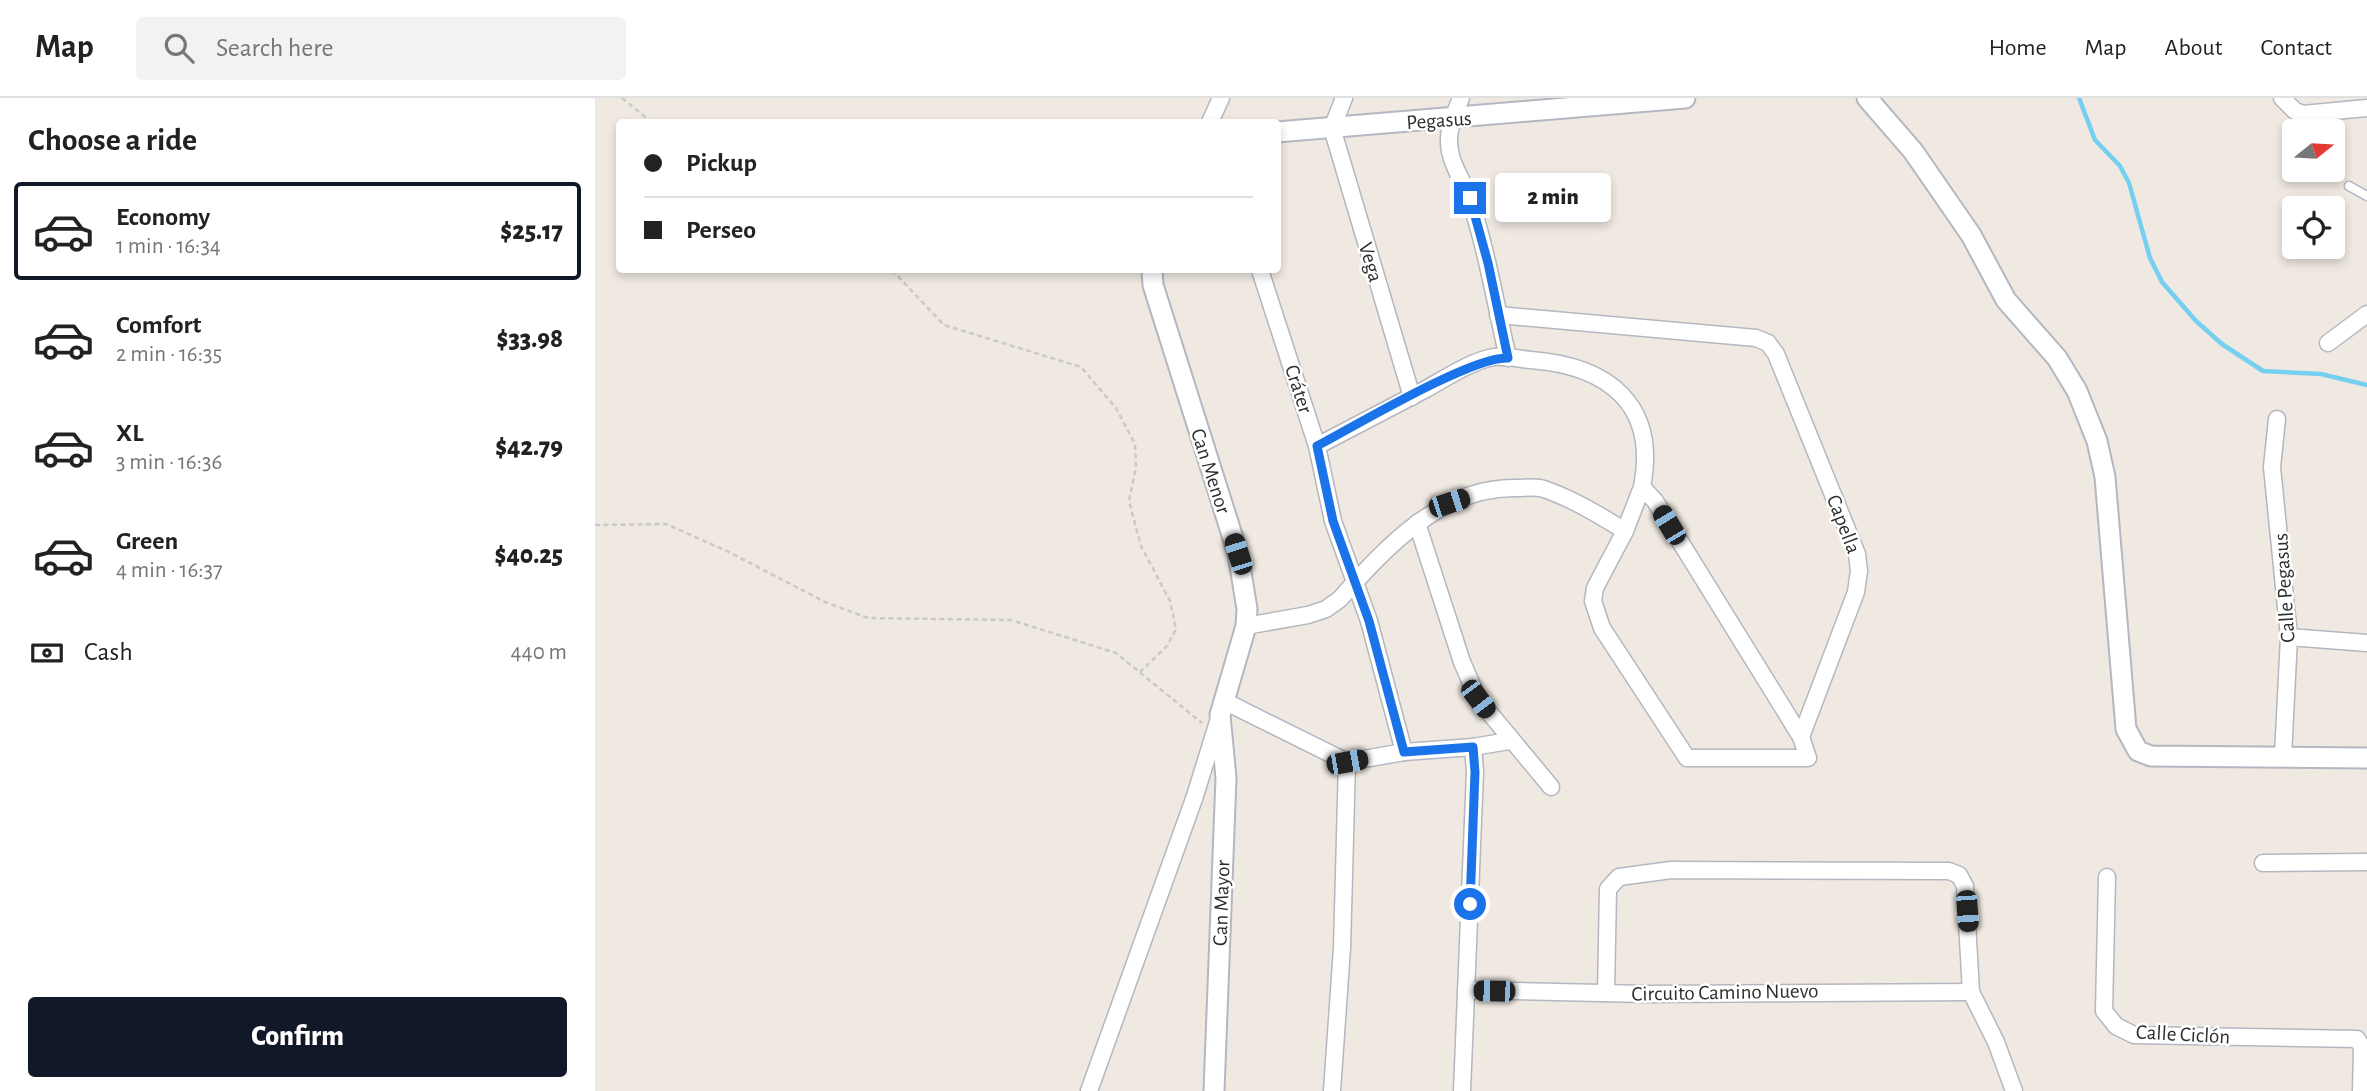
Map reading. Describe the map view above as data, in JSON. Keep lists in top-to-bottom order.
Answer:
{
  "streets": {
    "street": [
      "Pegasus",
      "Vega",
      "Cráter",
      "Can Menor",
      "Capella",
      "Calle Pegasus",
      "Can Mayor",
      "Circuito Camino Nuevo",
      "Calle Ciclón"
    ]
  },
  "crossings": [
    ["Pegasus", "Vega"],
    ["Can Menor", "Can Mayor"]
  ],
  "north": "right",
  "page": {
    "header": "Map",
    "search": "Search here",
    "nav": [
      "Home",
      "Map",
      "About",
      "Contact"
    ],
    "heading": "Choose a ride",
    "banner": ["Pickup", "Perseo"],
    "bubble": "2 min",
    "list": [
      {
        "name": "Economy",
        "note": "1 min · 16:34",
        "value": "$25.17"
      },
      {
        "name": "Comfort",
        "note": "2 min · 16:35",
        "value": "$33.98"
      },
      {
        "name": "XL",
        "note": "3 min · 16:36",
        "value": "$42.79"
      },
      {
        "name": "Green",
        "note": "4 min · 16:37",
        "value": "$40.25"
      }
    ],
    "pay": ["Cash", "440 m"],
    "buttons": "Confirm"
  }
}
